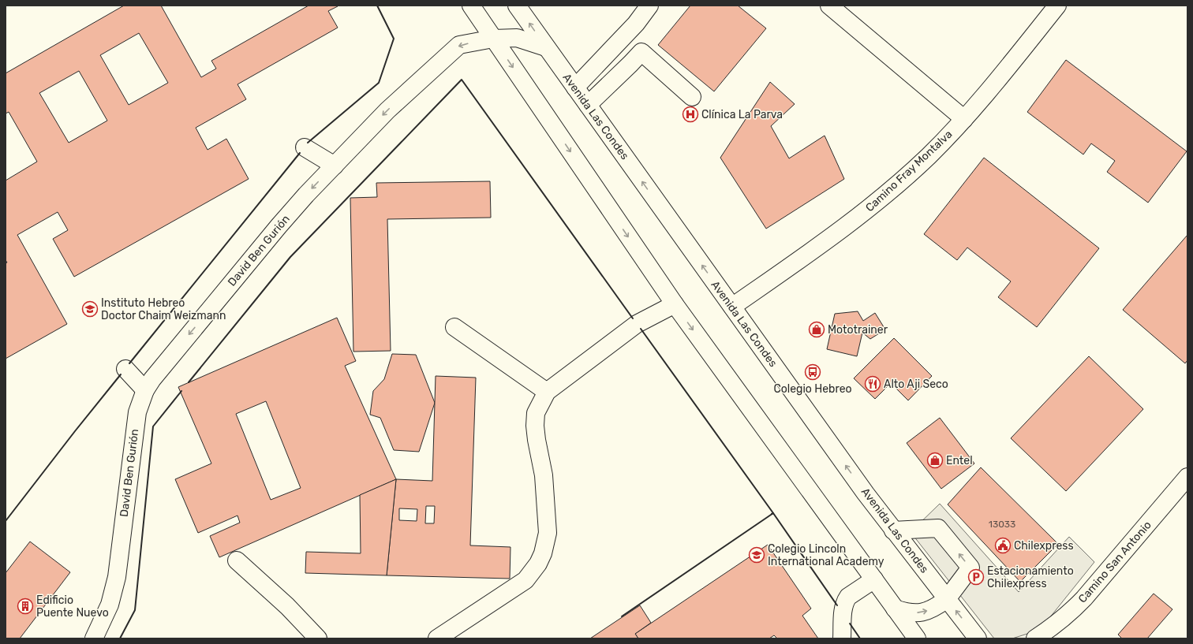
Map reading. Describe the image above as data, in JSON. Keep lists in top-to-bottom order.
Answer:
{
  "streets": {
    "main road": [
      "Avenida Las Condes",
      "Camino Fray Montalva",
      "David Ben Gurión",
      "Camino San Antonio"
    ]
  },
  "crossings": [
    ["Avenida Las Condes", "Camino Fray Montalva"],
    ["Avenida Las Condes", "David Ben Gurión"]
  ],
  "one_way": ["David Ben Gurión"],
  "places": {
    "hospital": ["Clínica La Parva"],
    "school or university": ["Instituto Hebreo Doctor Chaim Weizmann", "Colegio Lincoln International Academy"],
    "shop": ["Mototrainer", "Entel"],
    "bus stop": ["Colegio Hebreo"],
    "restaurant": ["Alto Aji Seco"],
    "public building": ["Chilexpress"],
    "parking": ["Estacionamiento Chilexpress"],
    "building": ["Edificio Puente Nuevo"]
  },
  "house_numbers": ["13033"]
}
